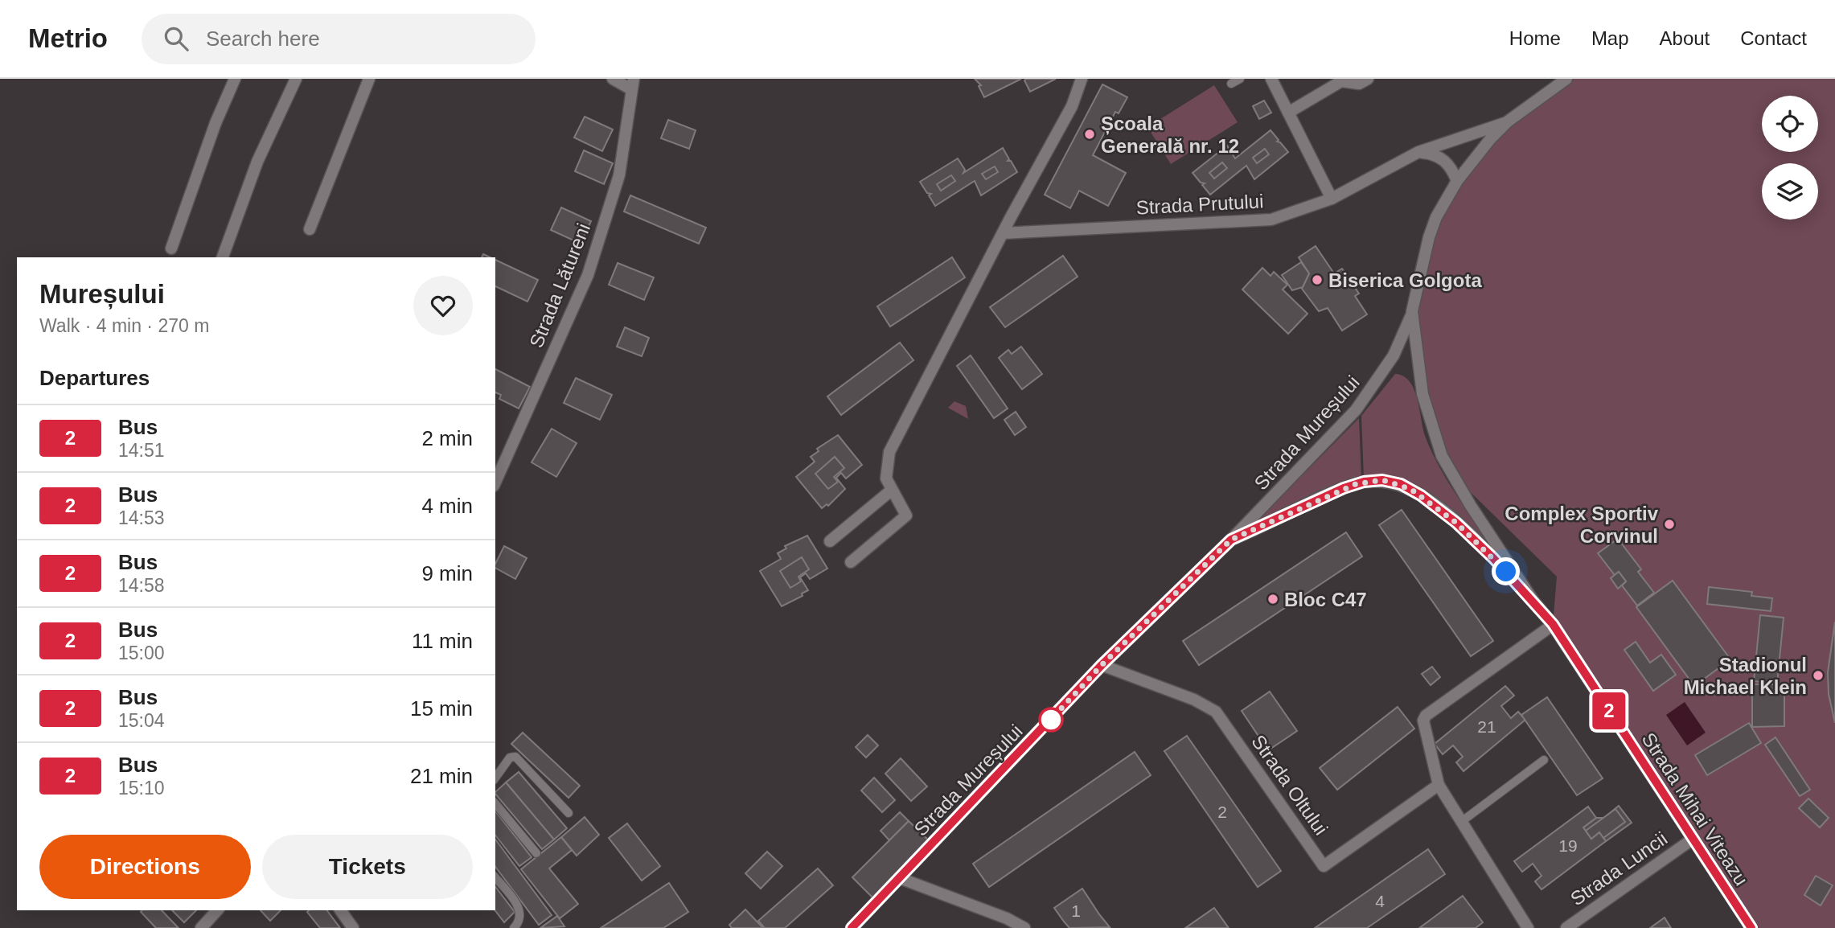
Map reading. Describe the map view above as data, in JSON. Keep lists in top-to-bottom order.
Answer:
{
  "streets": {
    "street": [
      "Strada Prutului",
      "Strada Lătureni",
      "Strada Mureșului",
      "Strada Oltului",
      "Strada Mihai Viteazu",
      "Strada Luncii"
    ]
  },
  "crossings": [
    ["Strada Prutului", "Strada Mihai Viteazu"],
    ["Strada Mureșului", "Strada Oltului"],
    ["Strada Mureșului", "Strada Mihai Viteazu"],
    ["Strada Mihai Viteazu", "Strada Luncii"]
  ],
  "places": [
    "Școala Generală nr. 12",
    "Biserica Golgota",
    "Complex Sportiv Corvinul",
    "Bloc C47",
    "Stadionul Michael Klein"
  ],
  "lines": ["bus line 2"],
  "house_numbers": [
    "21",
    "2",
    "19",
    "4",
    "1"
  ],
  "page": {
    "header": "Metrio",
    "search": "Search here",
    "nav": [
      "Home",
      "Map",
      "About",
      "Contact"
    ],
    "on_map": "2",
    "heading": [
      ["Mureșului", "Walk · 4 min · 270 m"],
      "Departures"
    ],
    "list": [
      {
        "mark": "2",
        "name": "Bus",
        "note": "14:51",
        "value": "2 min"
      },
      {
        "mark": "2",
        "name": "Bus",
        "note": "14:53",
        "value": "4 min"
      },
      {
        "mark": "2",
        "name": "Bus",
        "note": "14:58",
        "value": "9 min"
      },
      {
        "mark": "2",
        "name": "Bus",
        "note": "15:00",
        "value": "11 min"
      },
      {
        "mark": "2",
        "name": "Bus",
        "note": "15:04",
        "value": "15 min"
      },
      {
        "mark": "2",
        "name": "Bus",
        "note": "15:10",
        "value": "21 min"
      }
    ],
    "buttons": ["Directions", "Tickets"]
  }
}
